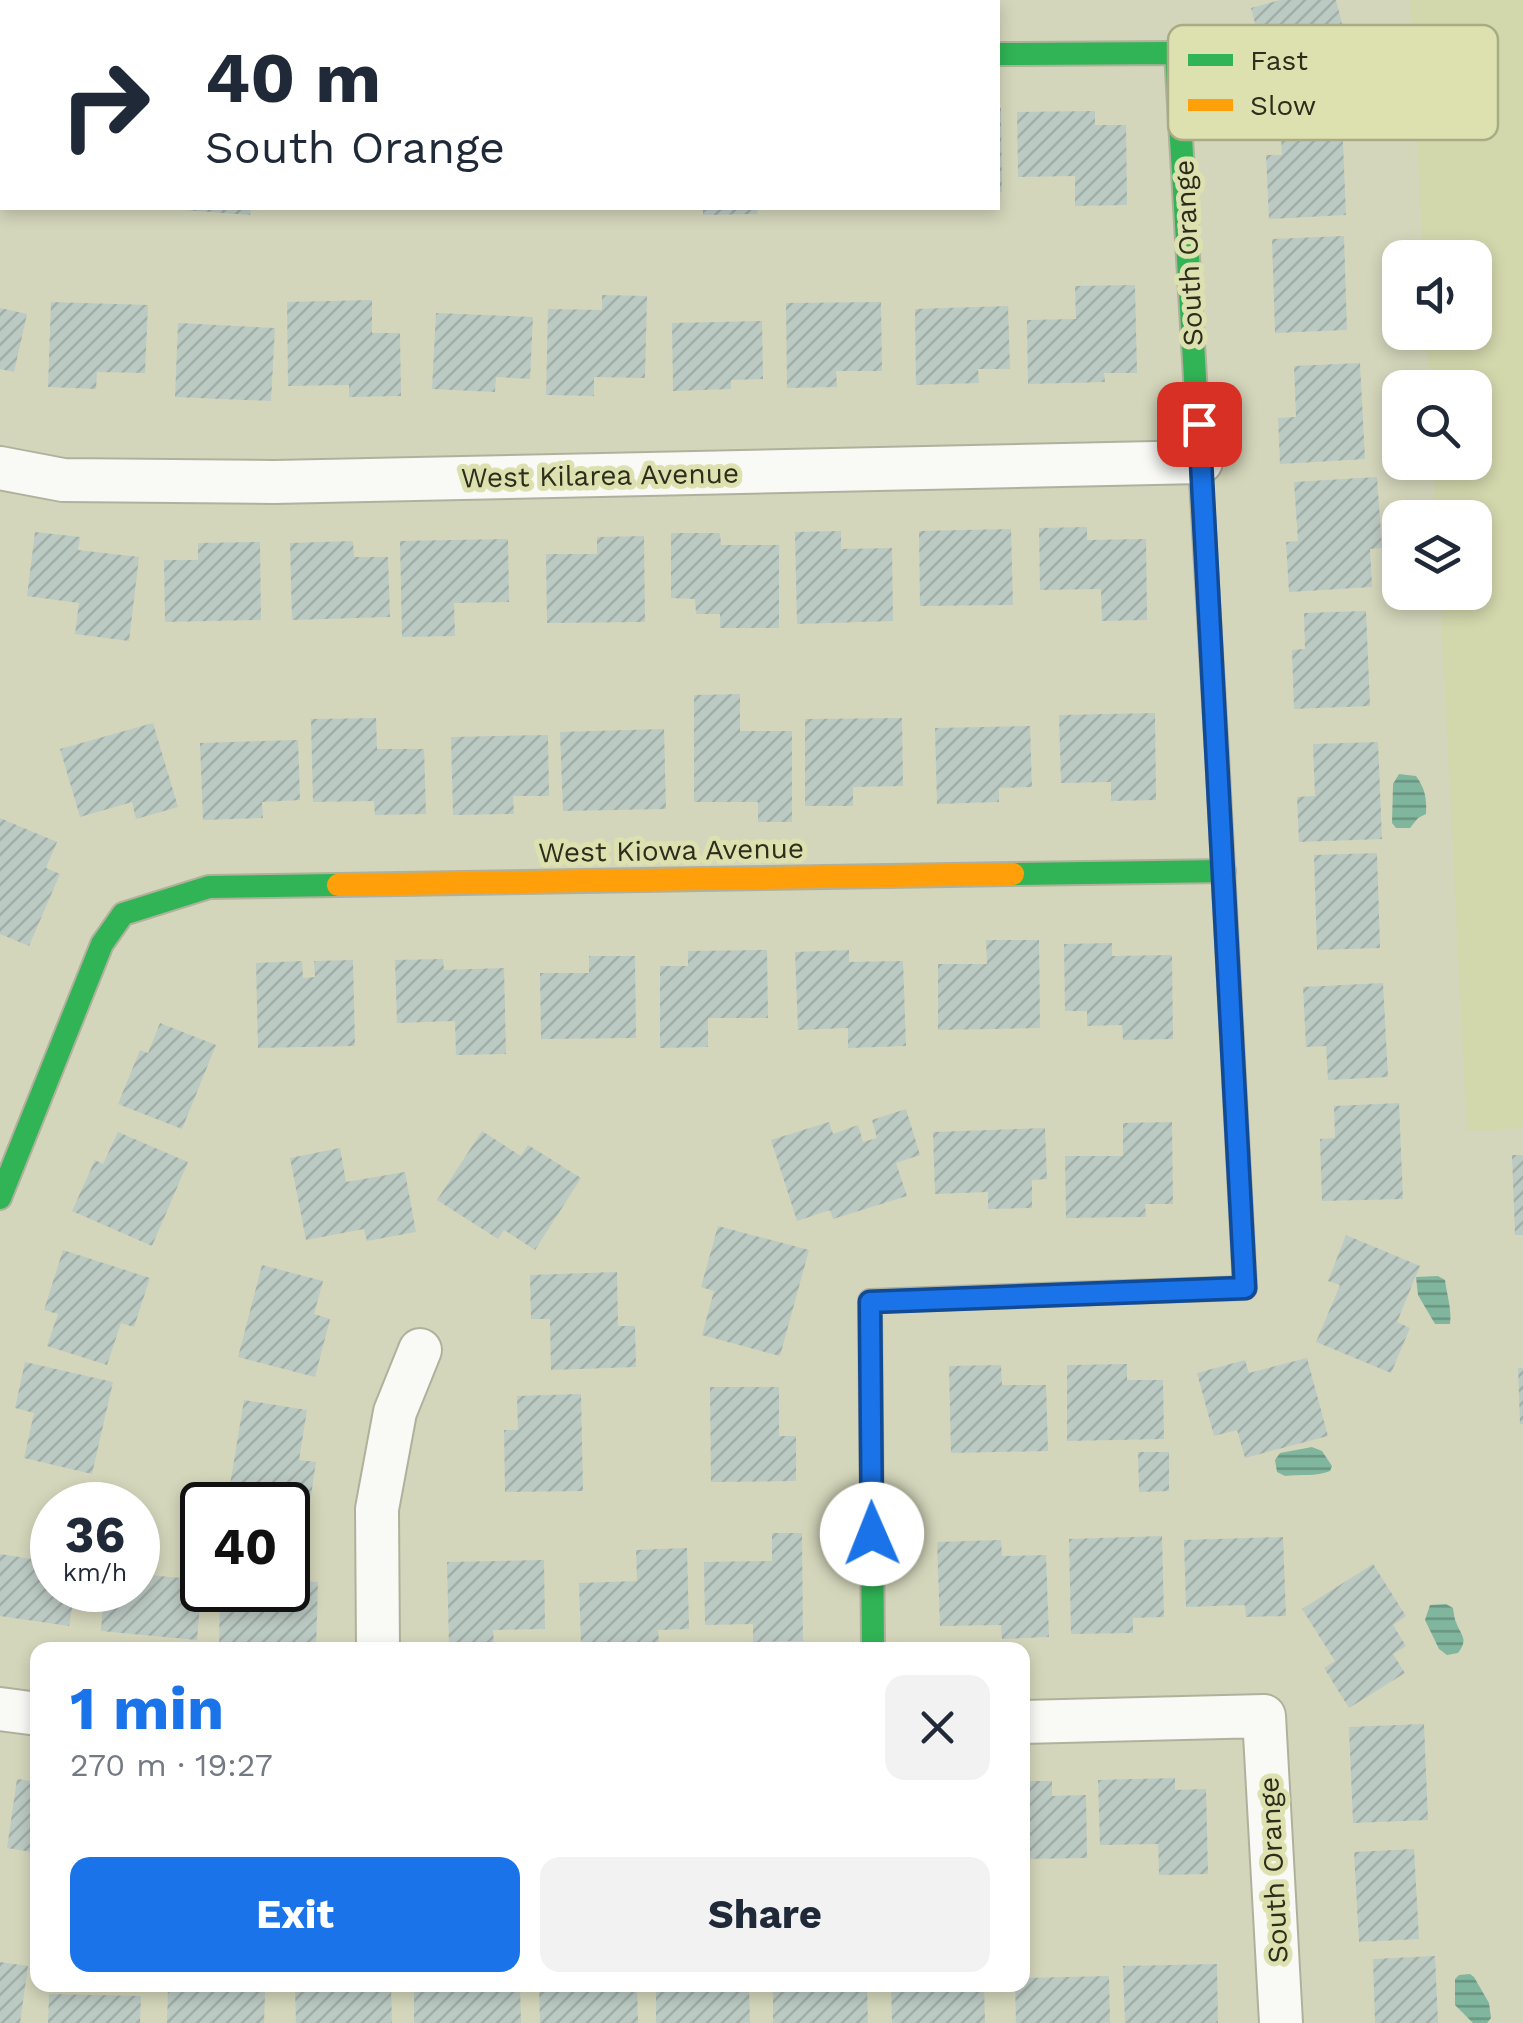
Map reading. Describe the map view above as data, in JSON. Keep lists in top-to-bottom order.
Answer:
{
  "streets": {
    "street": ["South Orange", "West Kilarea Avenue", "West Kiowa Avenue"]
  },
  "crossings": [
    ["South Orange", "West Kilarea Avenue"],
    ["South Orange", "West Kiowa Avenue"]
  ],
  "legend": ["Fast", "Slow"],
  "page": {
    "turn": ["40 m", "South Orange"],
    "speed": "36 km/h",
    "limit": "40",
    "heading": ["1 min", "270 m · 19:27"],
    "buttons": ["Exit", "Share"]
  }
}
